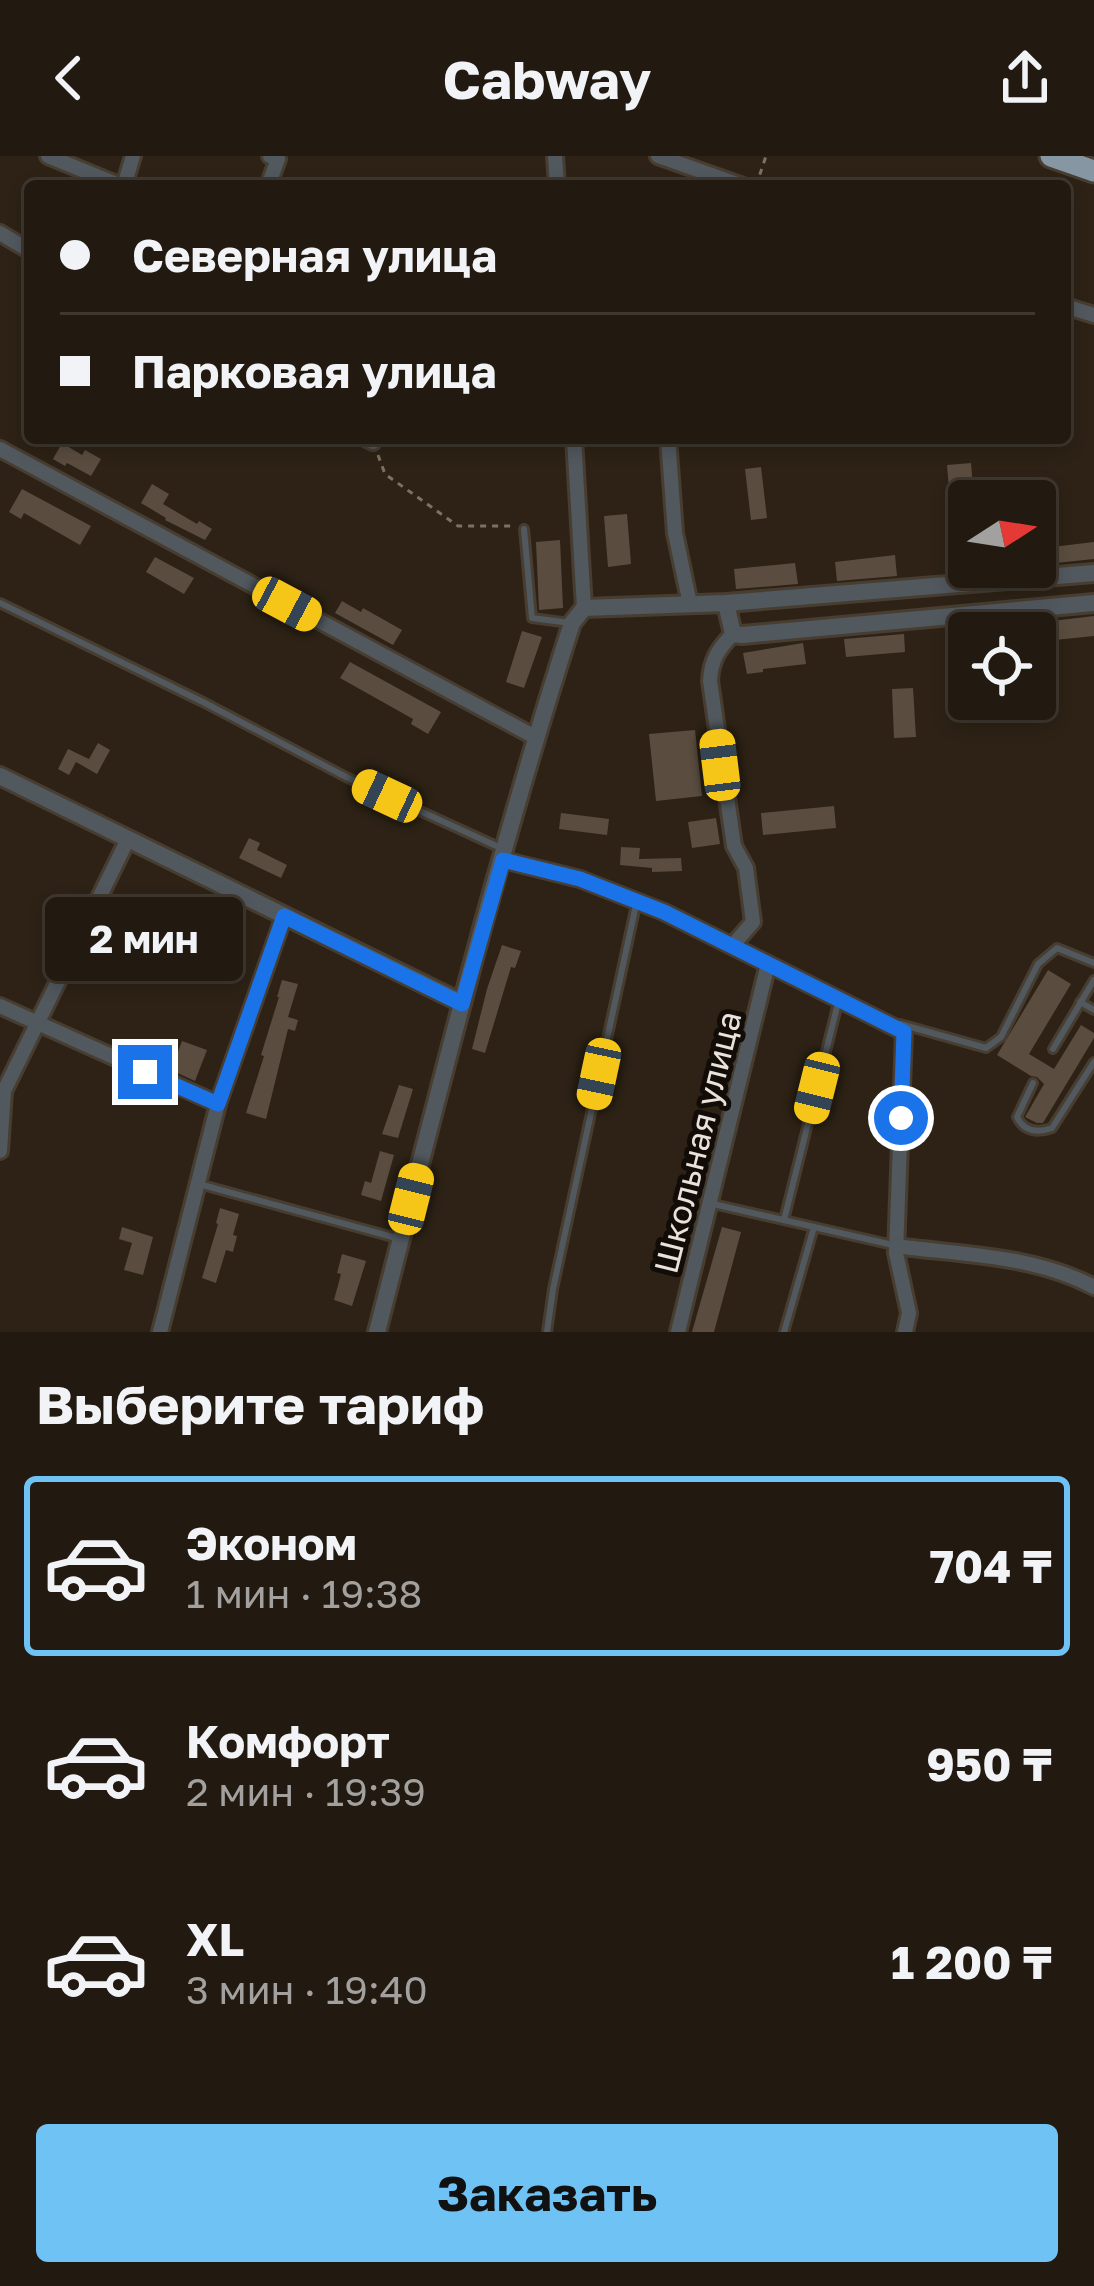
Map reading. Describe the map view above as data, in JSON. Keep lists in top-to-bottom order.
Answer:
{
  "streets": {
    "street": ["Школьная улица"]
  },
  "north": "right",
  "page": {
    "header": "Cabway",
    "banner": ["Северная улица", "Парковая улица"],
    "bubble": "2 мин",
    "heading": "Выберите тариф",
    "list": [
      {
        "name": "Эконом",
        "note": "1 мин · 19:38",
        "value": "704 ₸"
      },
      {
        "name": "Комфорт",
        "note": "2 мин · 19:39",
        "value": "950 ₸"
      },
      {
        "name": "XL",
        "note": "3 мин · 19:40",
        "value": "1 200 ₸"
      }
    ],
    "buttons": "Заказать"
  }
}
